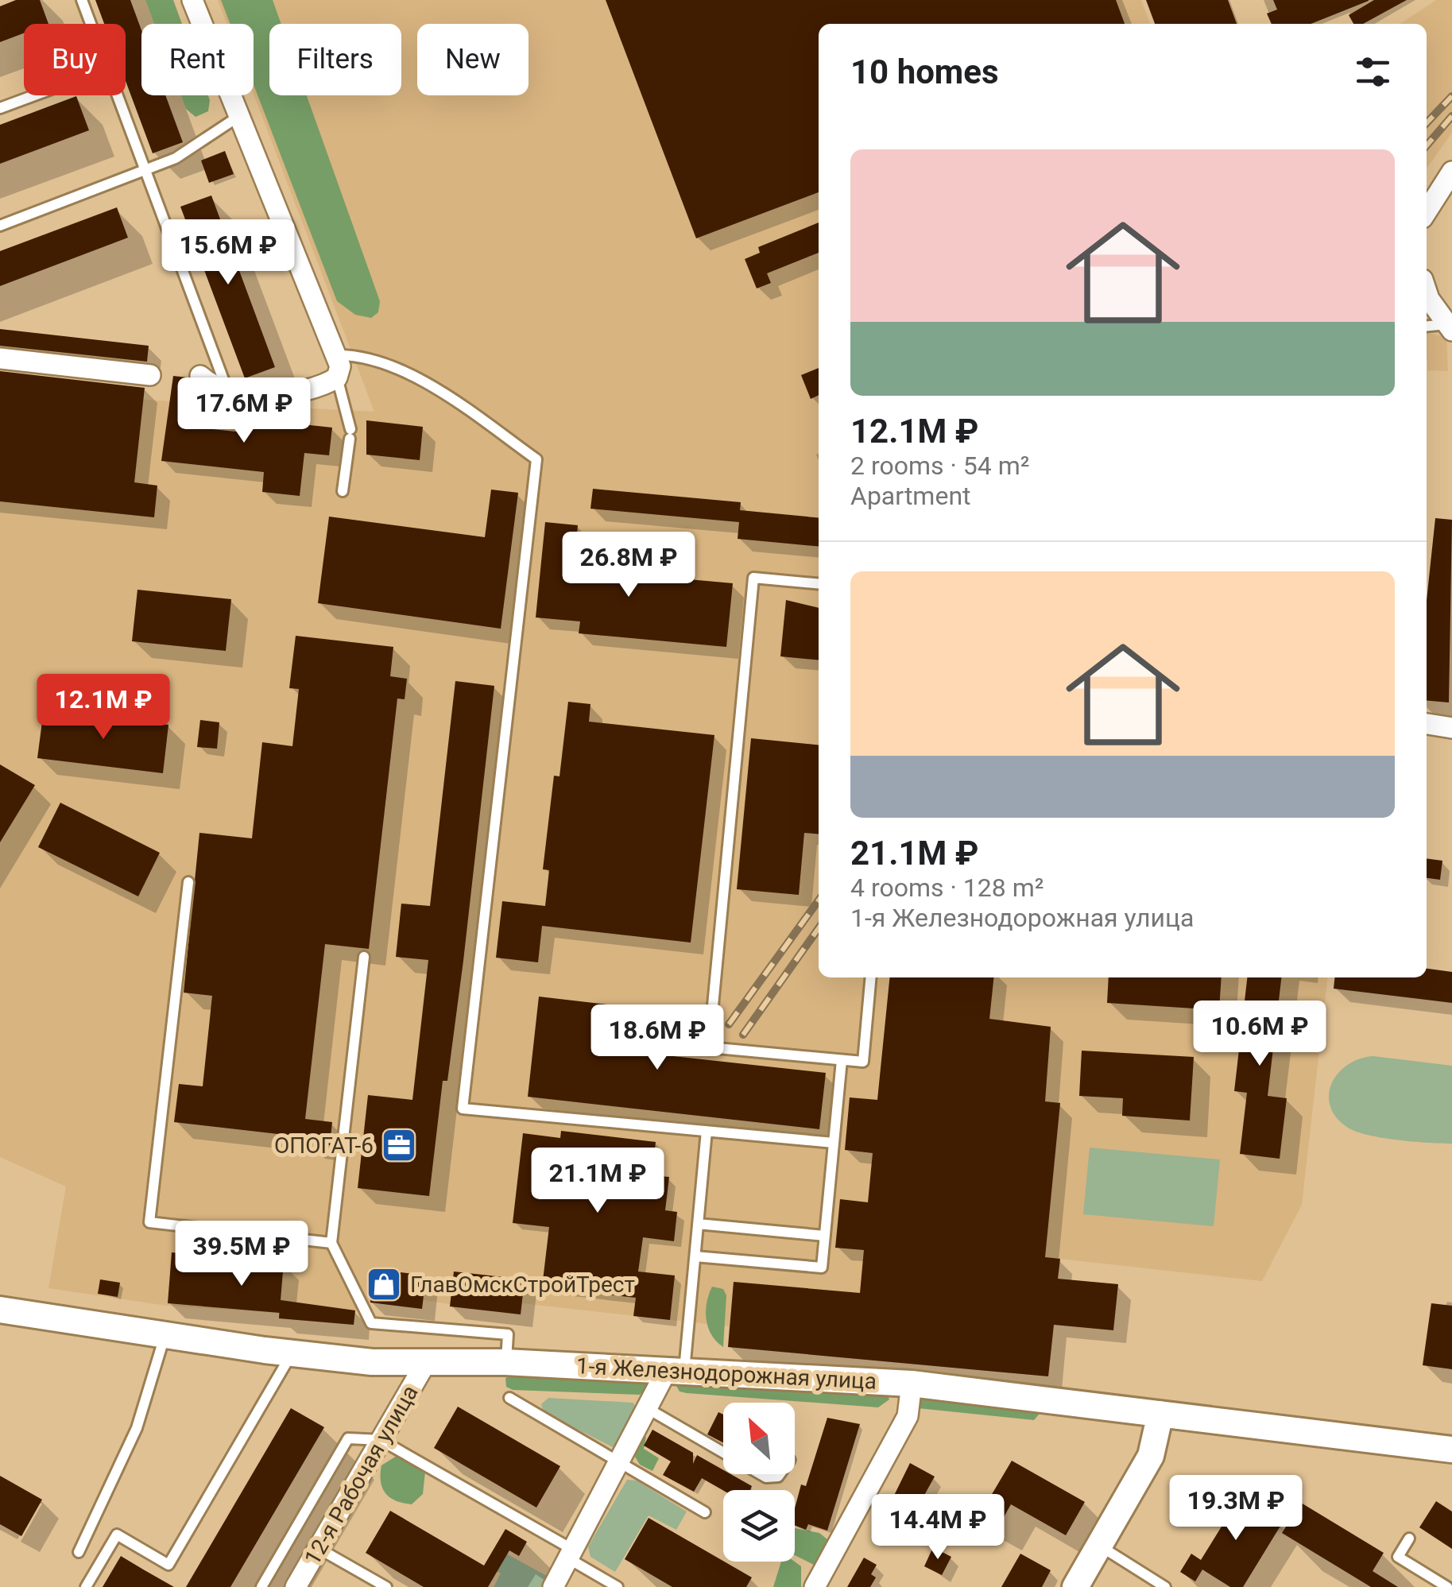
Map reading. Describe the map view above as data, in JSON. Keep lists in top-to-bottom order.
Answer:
{
  "streets": {
    "street": ["1-я Железнодорожная улица", "12-я Рабочая улица"]
  },
  "crossings": [
    ["1-я Железнодорожная улица", "12-я Рабочая улица"]
  ],
  "places": {
    "office": ["ОПОГАТ-6"],
    "shop": ["ГлавОмскСтройТрест"]
  },
  "north": "top left",
  "page": {
    "chip": [
      "Buy",
      "Rent",
      "Filters",
      "New"
    ],
    "heading": "10 homes",
    "list": [
      {
        "name": "12.1M ₽",
        "note": "2 rooms · 54 m² · Apartment"
      },
      {
        "name": "21.1M ₽",
        "note": "4 rooms · 128 m² · 1-я Железнодорожная улица"
      }
    ],
    "price": [
      "15.6M ₽",
      "17.6M ₽",
      "26.8M ₽",
      "12.1M ₽",
      "10.6M ₽",
      "18.6M ₽",
      "21.1M ₽",
      "39.5M ₽",
      "19.3M ₽",
      "14.4M ₽"
    ]
  }
}
